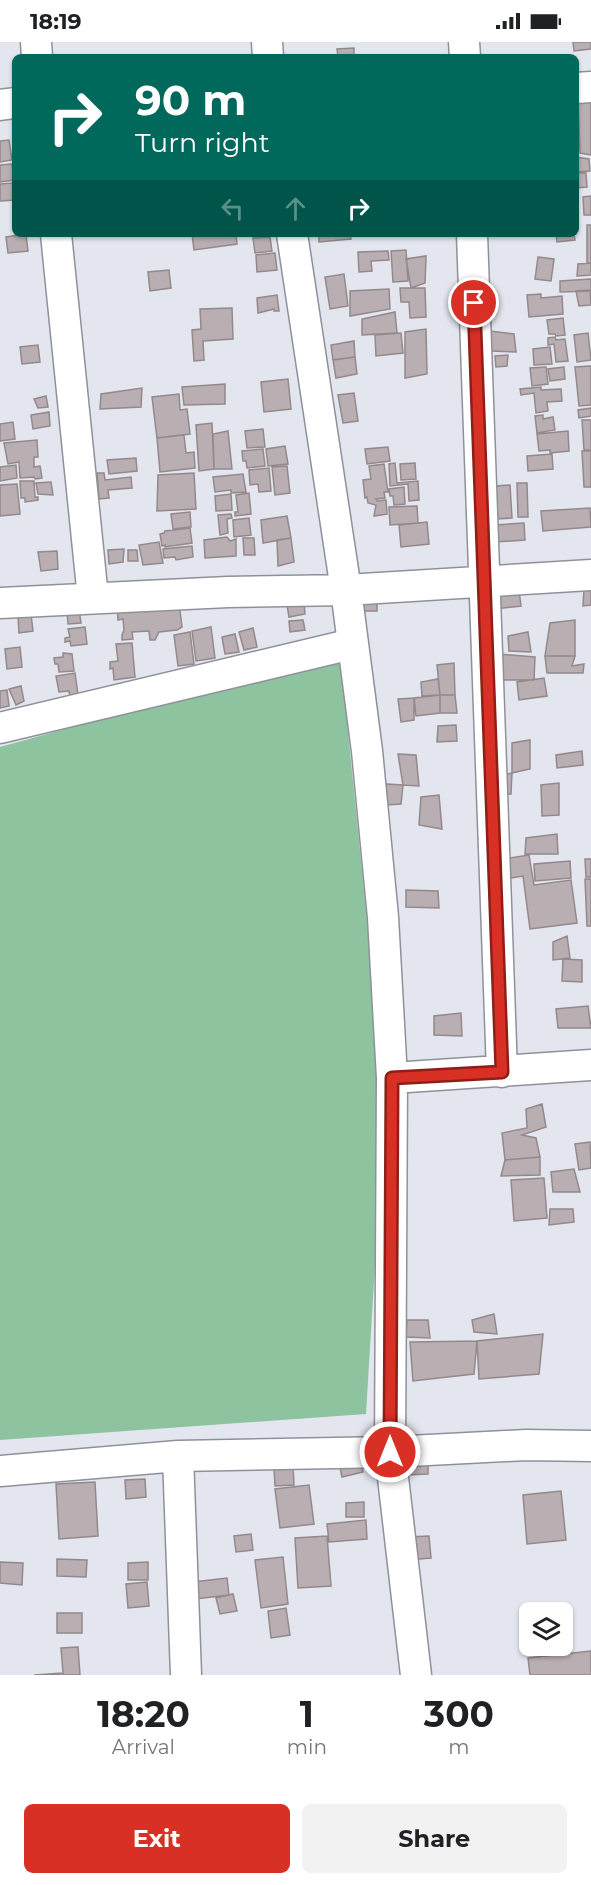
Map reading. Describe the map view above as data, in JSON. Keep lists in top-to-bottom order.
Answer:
{
  "page": {
    "status": "18:19",
    "turn": ["90 m", "Turn right"],
    "eta": [
      "18:20",
      "Arrival",
      "1",
      "min",
      "300",
      "m"
    ],
    "buttons": ["Exit", "Share"]
  }
}
